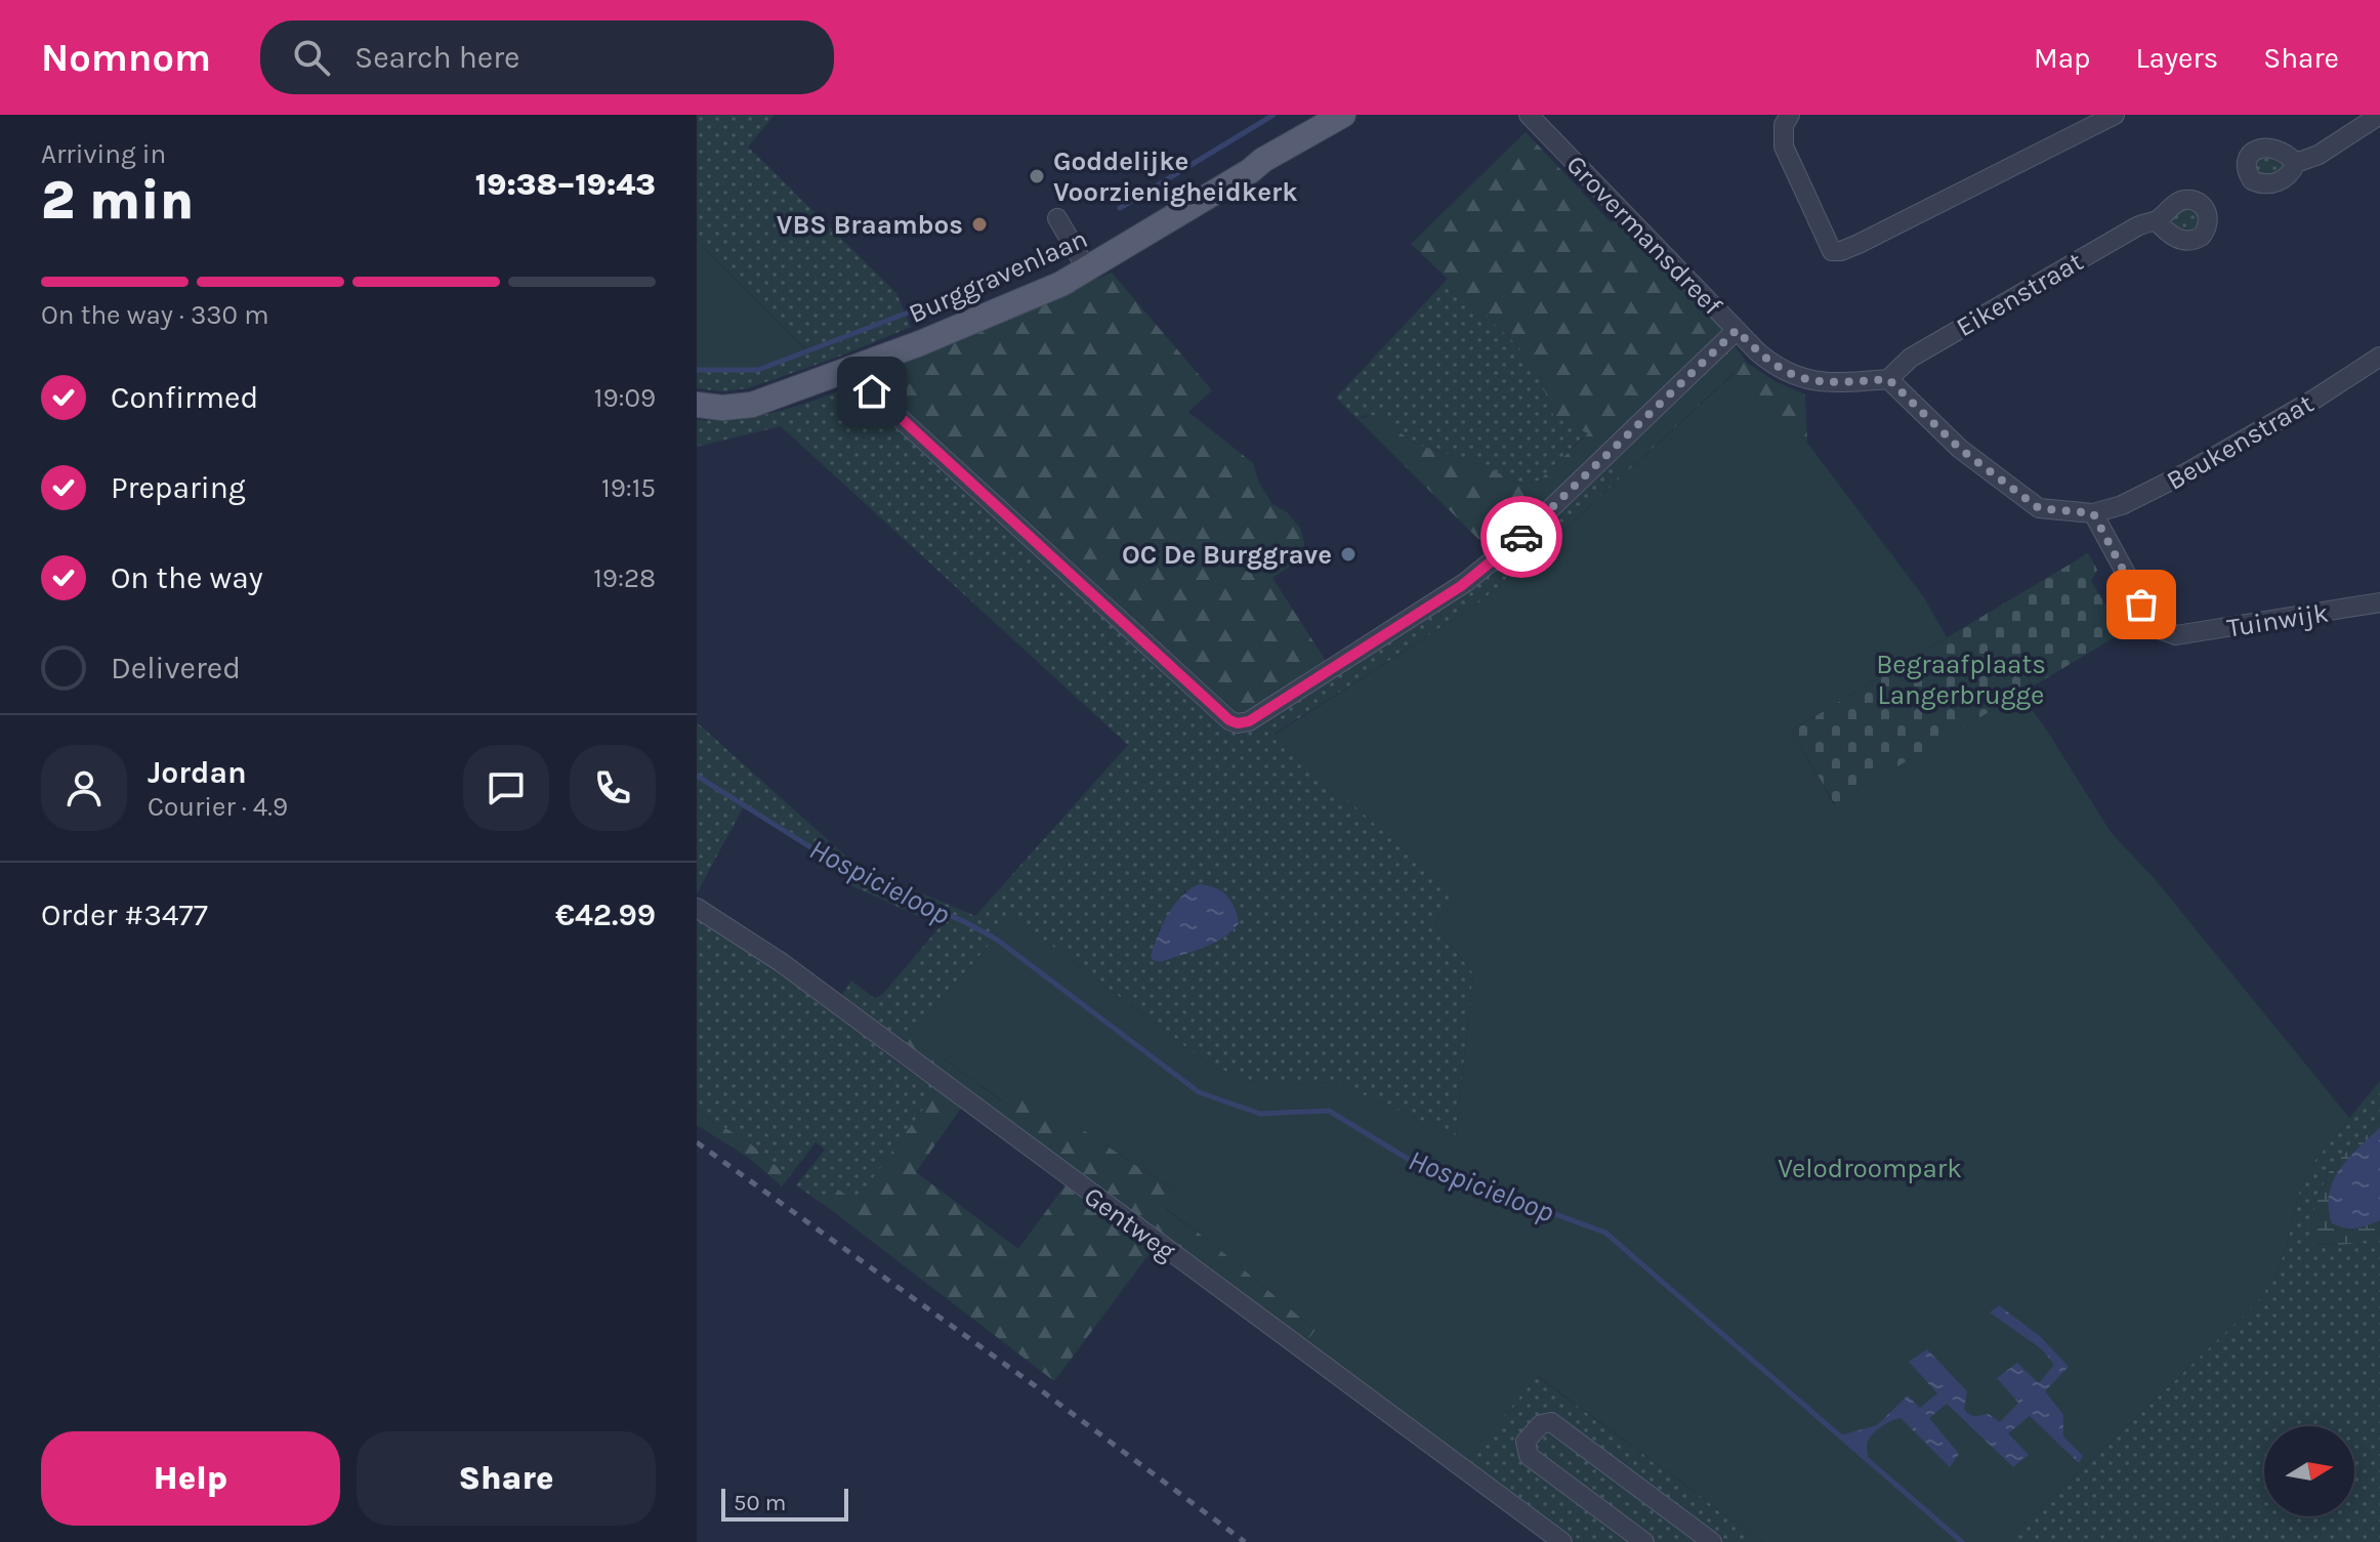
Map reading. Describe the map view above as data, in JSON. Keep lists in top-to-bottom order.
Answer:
{
  "streets": {
    "main road": ["Burggravenlaan"],
    "street": [
      "Grovermansdreef",
      "Eikenstraat",
      "Beukenstraat",
      "Tuinwijk",
      "Gentweg"
    ]
  },
  "crossings": [
    ["Grovermansdreef", "Burggravenlaan"],
    ["Eikenstraat", "Beukenstraat"],
    ["Beukenstraat", "Tuinwijk"]
  ],
  "water": ["Hospicieloop"],
  "parks": ["Begraafplaats Langerbrugge", "Velodroompark"],
  "places": ["Goddelijke Voorzienigheidkerk", "VBS Braambos", "OC De Burggrave"],
  "scale_bar": "50 m",
  "north": "right",
  "page": {
    "header": "Nomnom",
    "search": "Search here",
    "nav": ["Map", "Layers", "Share"],
    "heading": ["2 min", "Arriving in", "19:38–19:43"],
    "panel": [
      "Jordan",
      "Courier · 4.9",
      "Order #3477",
      "€42.99"
    ],
    "bar": "On the way · 330 m",
    "list": [
      ["Confirmed", "19:09"],
      ["Preparing", "19:15"],
      ["On the way", "19:28"],
      "Delivered"
    ],
    "buttons": ["Help", "Share"],
    "scale": "50 m"
  }
}
